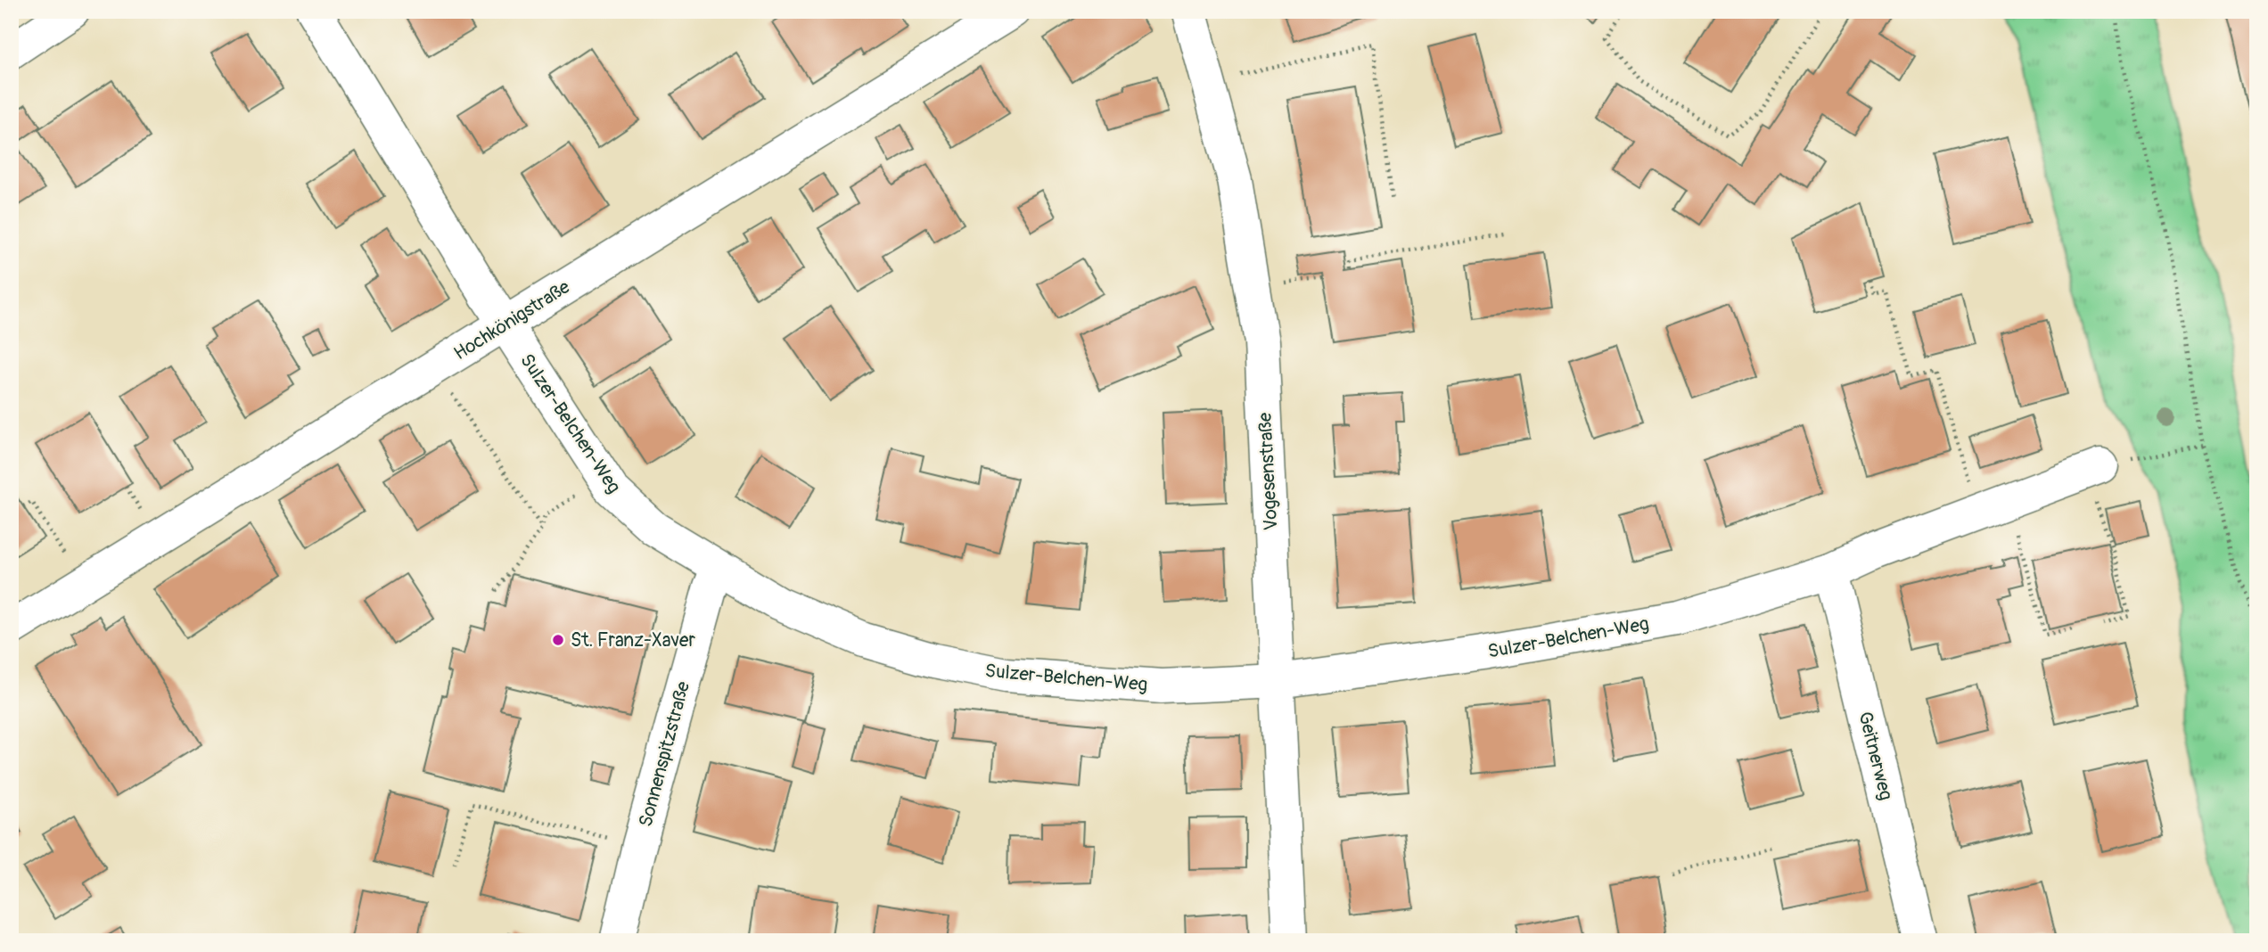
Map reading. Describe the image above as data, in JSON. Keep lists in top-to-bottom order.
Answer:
{
  "streets": {
    "street": [
      "Hochkönigstraße",
      "Sulzer-Belchen-Weg",
      "Vogesenstraße",
      "Sonnenspitzstraße",
      "Geitnerweg"
    ]
  },
  "crossings": [
    ["Hochkönigstraße", "Sulzer-Belchen-Weg"],
    ["Sulzer-Belchen-Weg", "Vogesenstraße"],
    ["Sulzer-Belchen-Weg", "Sonnenspitzstraße"],
    ["Sulzer-Belchen-Weg", "Geitnerweg"]
  ],
  "places": ["St. Franz-Xaver"]
}
